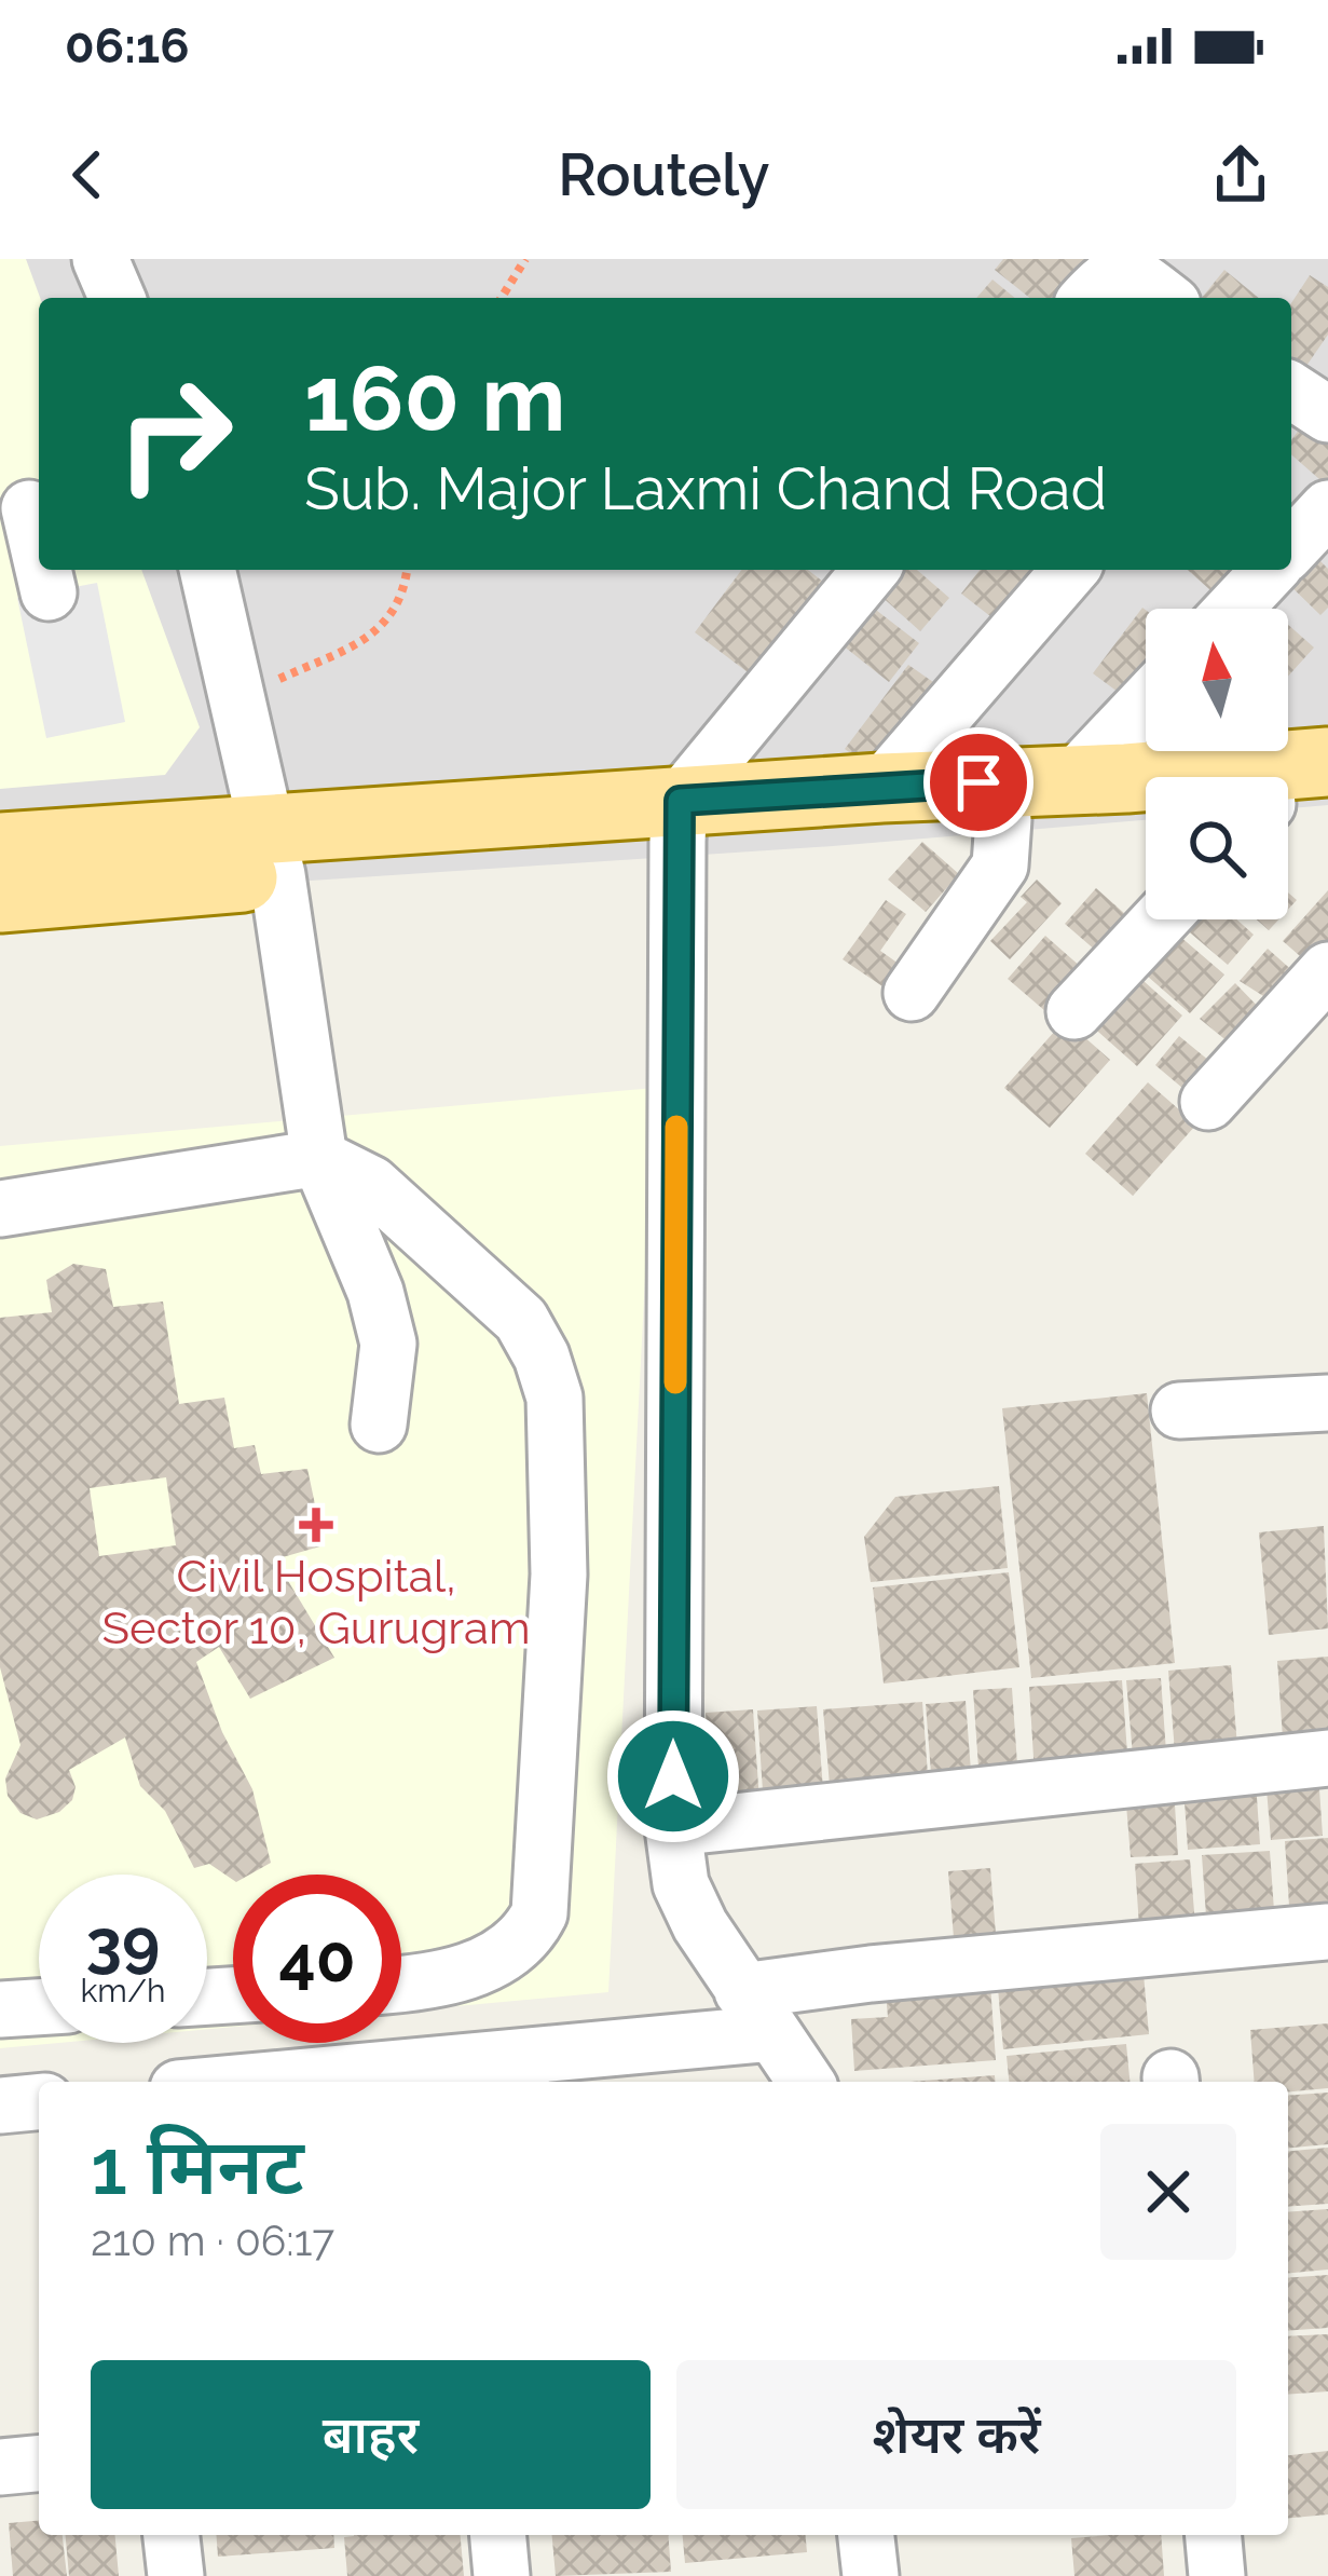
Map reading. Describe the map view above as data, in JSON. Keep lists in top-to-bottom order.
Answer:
{
  "places": {
    "health": ["Civil Hospital, Sector 10, Gurugram"]
  },
  "north": "top",
  "page": {
    "status": "06:16",
    "header": "Routely",
    "turn": ["160 m", "Sub. Major Laxmi Chand Road"],
    "speed": "39 km/h",
    "limit": "40",
    "heading": ["1 मिनट", "210 m · 06:17"],
    "buttons": ["बाहर", "शेयर करें"]
  }
}
